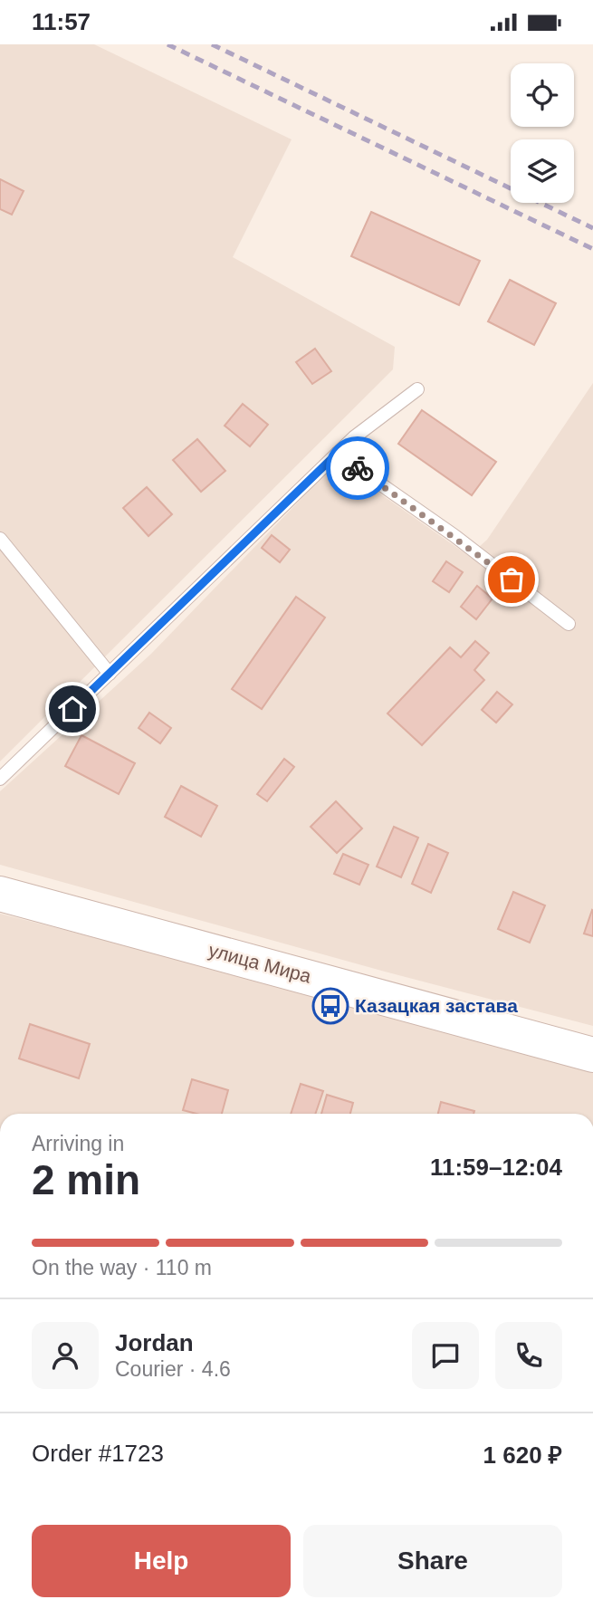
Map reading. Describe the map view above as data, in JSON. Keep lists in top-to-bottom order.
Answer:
{
  "streets": {
    "main road": ["улица Мира"]
  },
  "places": {
    "bus stop": ["Казацкая застава"]
  },
  "page": {
    "status": "11:57",
    "heading": ["2 min", "Arriving in", "11:59–12:04"],
    "panel": [
      "Jordan",
      "Courier · 4.6",
      "Order #1723",
      "1 620 ₽"
    ],
    "bar": "On the way · 110 m",
    "buttons": ["Help", "Share"]
  }
}
